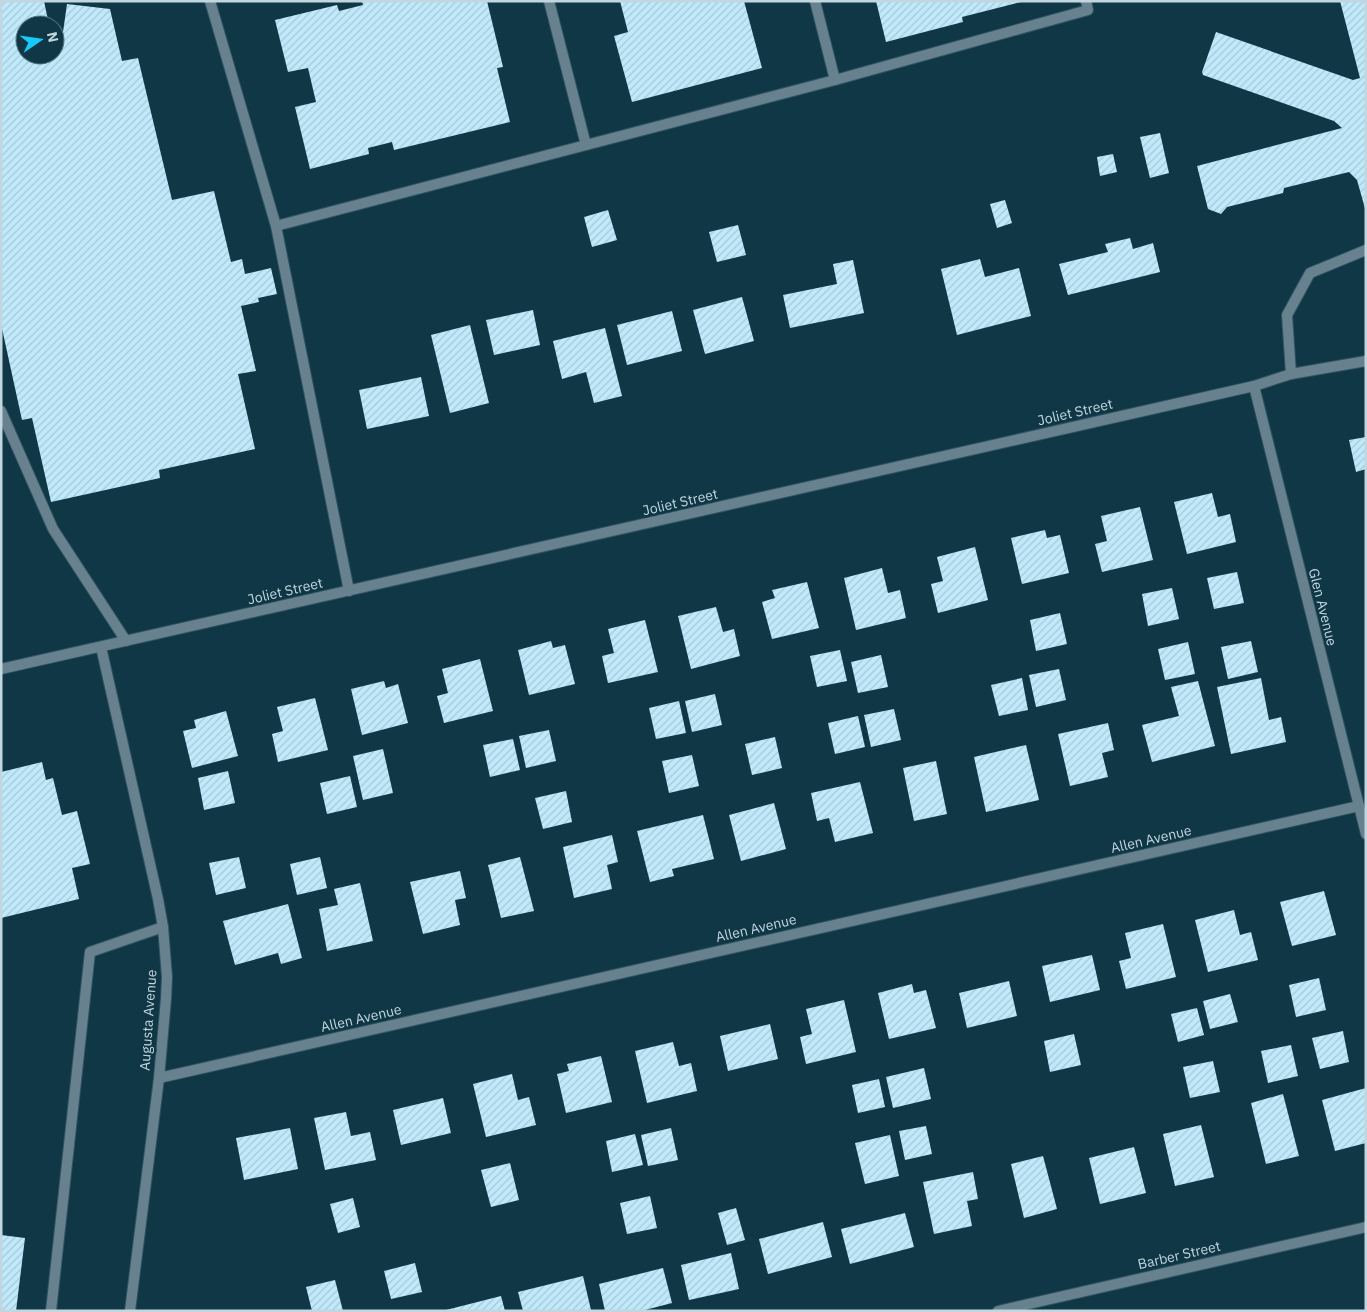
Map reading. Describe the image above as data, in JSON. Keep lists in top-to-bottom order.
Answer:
{
  "streets": {
    "street": [
      "Joliet Street",
      "Glen Avenue",
      "Allen Avenue",
      "Augusta Avenue",
      "Barber Street"
    ]
  },
  "crossings": [
    ["Joliet Street", "Glen Avenue"],
    ["Joliet Street", "Augusta Avenue"],
    ["Glen Avenue", "Allen Avenue"],
    ["Allen Avenue", "Augusta Avenue"]
  ],
  "north": "right"
}
